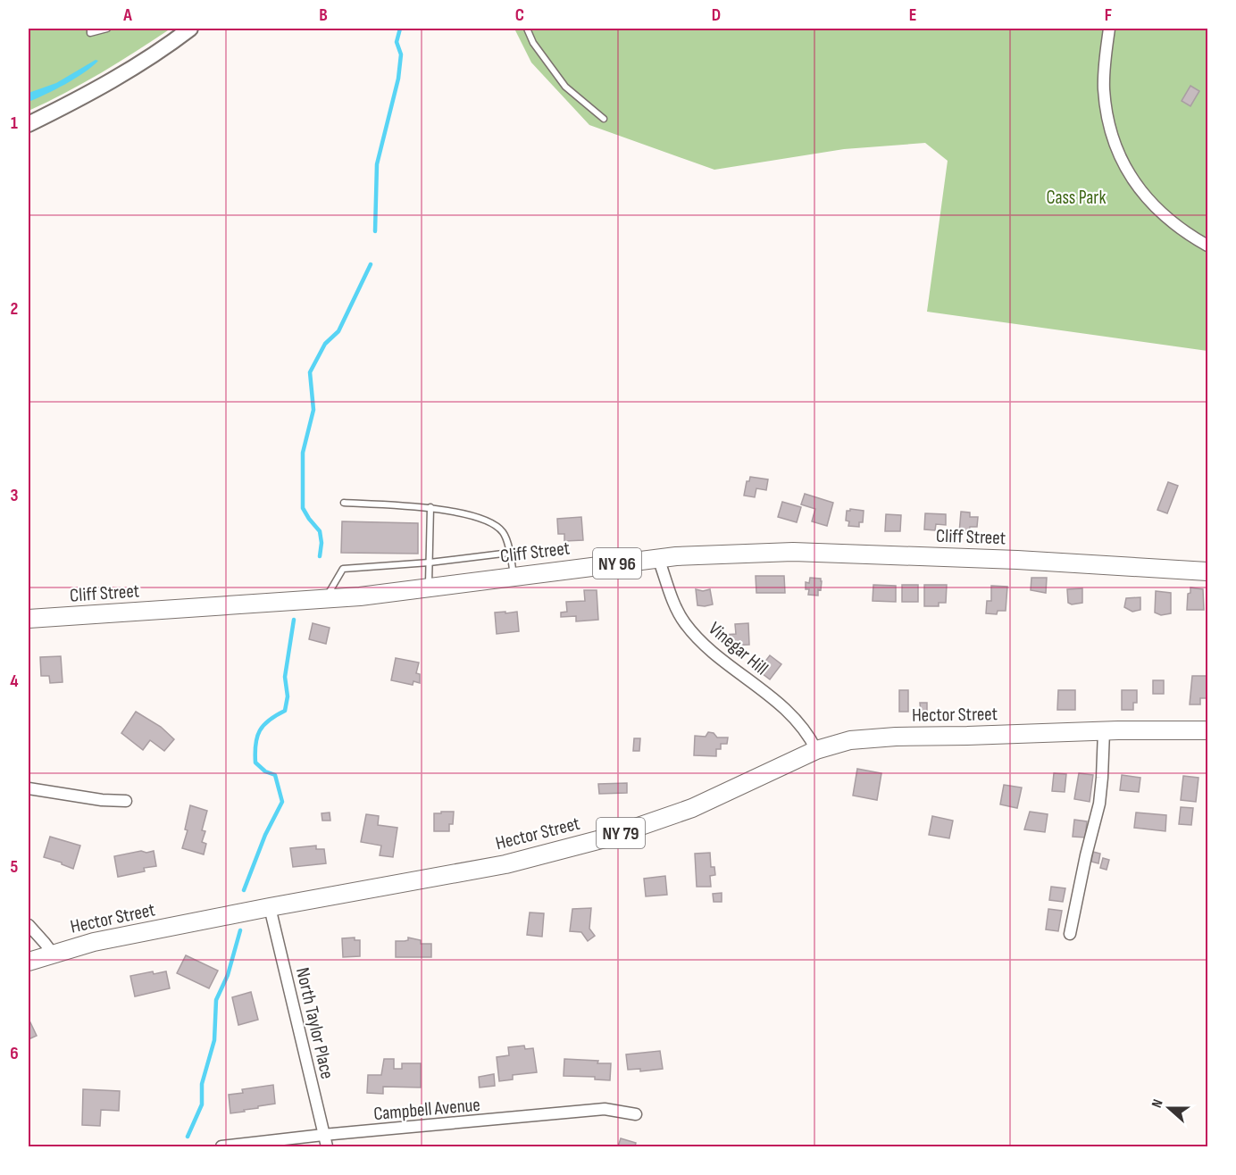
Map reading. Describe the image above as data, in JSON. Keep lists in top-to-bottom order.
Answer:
{
  "streets": {
    "main road": [
      "Cliff Street",
      "NY 96",
      "Hector Street",
      "NY 79"
    ],
    "street": ["Vinegar Hill", "North Taylor Place", "Campbell Avenue"]
  },
  "crossings": [
    ["Cliff Street", "Vinegar Hill"],
    ["Vinegar Hill", "Hector Street"],
    ["Hector Street", "North Taylor Place"],
    ["North Taylor Place", "Campbell Avenue"]
  ],
  "parks": ["Cass Park"],
  "north": "left",
  "grid": {
    "columns": [
      "A",
      "B",
      "C",
      "D",
      "E",
      "F"
    ],
    "rows": [
      "1",
      "2",
      "3",
      "4",
      "5",
      "6"
    ]
  }
}
